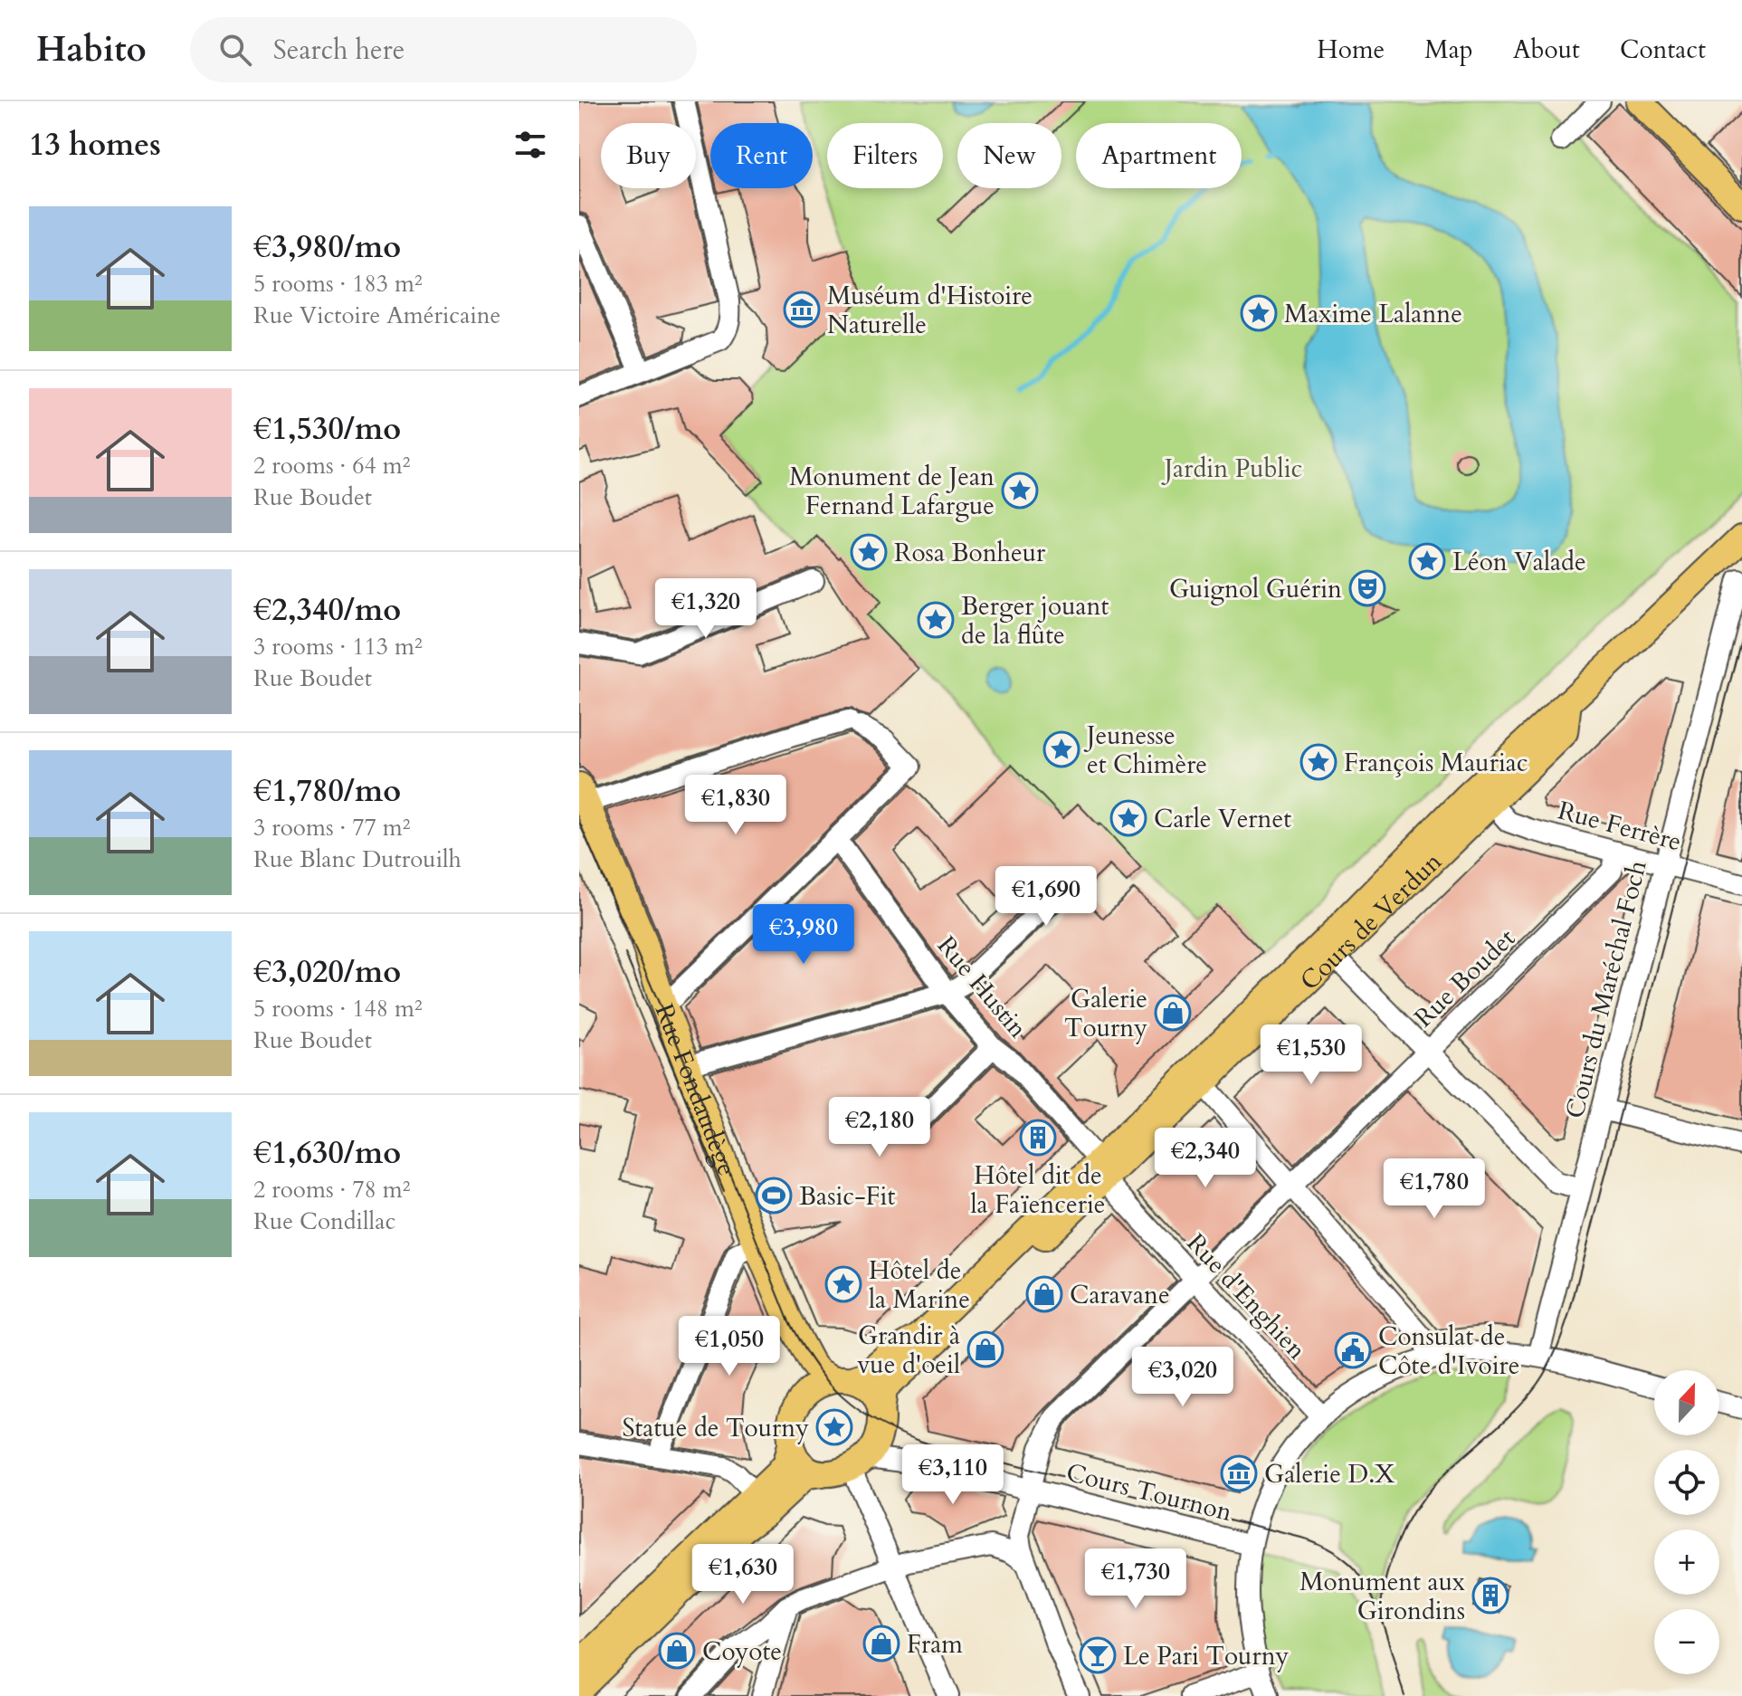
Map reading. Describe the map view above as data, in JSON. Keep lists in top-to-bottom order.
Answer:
{
  "streets": {
    "main road": ["Cours de Verdun", "Rue Fondaudège"],
    "street": [
      "Rue Ferrère",
      "Rue Boudet",
      "Rue Hustin",
      "Cours du Maréchal Foch",
      "Rue d'Enghien",
      "Cours Tournon"
    ]
  },
  "crossings": [
    ["Rue Ferrère", "Cours de Verdun"],
    ["Rue Ferrère", "Rue Boudet"],
    ["Rue Ferrère", "Cours du Maréchal Foch"],
    ["Cours de Verdun", "Rue Hustin"],
    ["Cours de Verdun", "Cours du Maréchal Foch"],
    ["Cours de Verdun", "Rue Fondaudège"],
    ["Cours de Verdun", "Rue d'Enghien"],
    ["Cours de Verdun", "Cours Tournon"],
    ["Rue Boudet", "Rue d'Enghien"],
    ["Rue Boudet", "Cours Tournon"],
    ["Rue Hustin", "Rue d'Enghien"],
    ["Rue Fondaudège", "Cours Tournon"]
  ],
  "parks": ["Jardin Public"],
  "places": {
    "museum": ["Muséum d'Histoire Naturelle", "Galerie D.X"],
    "place": [
      "Maxime Lalanne",
      "Monument de Jean Fernand Lafargue",
      "Rosa Bonheur",
      "Léon Valade",
      "Berger jouant de la flûte",
      "Jeunesse et Chimère",
      "François Mauriac",
      "Carle Vernet",
      "Hôtel de la Marine",
      "Statue de Tourny"
    ],
    "theatre": ["Guignol Guérin"],
    "shop": [
      "Galerie Tourny",
      "Caravane",
      "Grandir à vue d'oeil",
      "Fram",
      "Coyote"
    ],
    "building": ["Hôtel dit de la Faïencerie", "Monument aux Girondins"],
    "sports": ["Basic-Fit"],
    "public building": ["Consulat de Côte d'Ivoire"],
    "bar": ["Le Pari Tourny"]
  },
  "north": "top",
  "page": {
    "header": "Habito",
    "search": "Search here",
    "nav": [
      "Home",
      "Map",
      "About",
      "Contact"
    ],
    "heading": "13 homes",
    "chip": [
      "Buy",
      "Rent",
      "Filters",
      "New",
      "Apartment"
    ],
    "list": [
      {
        "name": "€3,980/mo",
        "note": "5 rooms · 183 m² · Rue Victoire Américaine"
      },
      {
        "name": "€1,530/mo",
        "note": "2 rooms · 64 m² · Rue Boudet"
      },
      {
        "name": "€2,340/mo",
        "note": "3 rooms · 113 m² · Rue Boudet"
      },
      {
        "name": "€1,780/mo",
        "note": "3 rooms · 77 m² · Rue Blanc Dutrouilh"
      },
      {
        "name": "€3,020/mo",
        "note": "5 rooms · 148 m² · Rue Boudet"
      },
      {
        "name": "€1,630/mo",
        "note": "2 rooms · 78 m² · Rue Condillac"
      }
    ],
    "price": [
      "€1,320",
      "€1,830",
      "€1,690",
      "€3,980",
      "€1,530",
      "€2,180",
      "€2,340",
      "€1,780",
      "€1,050",
      "€3,020",
      "€3,110",
      "€1,630",
      "€1,730"
    ],
    "map_buttons": ["+", "−"]
  }
}
